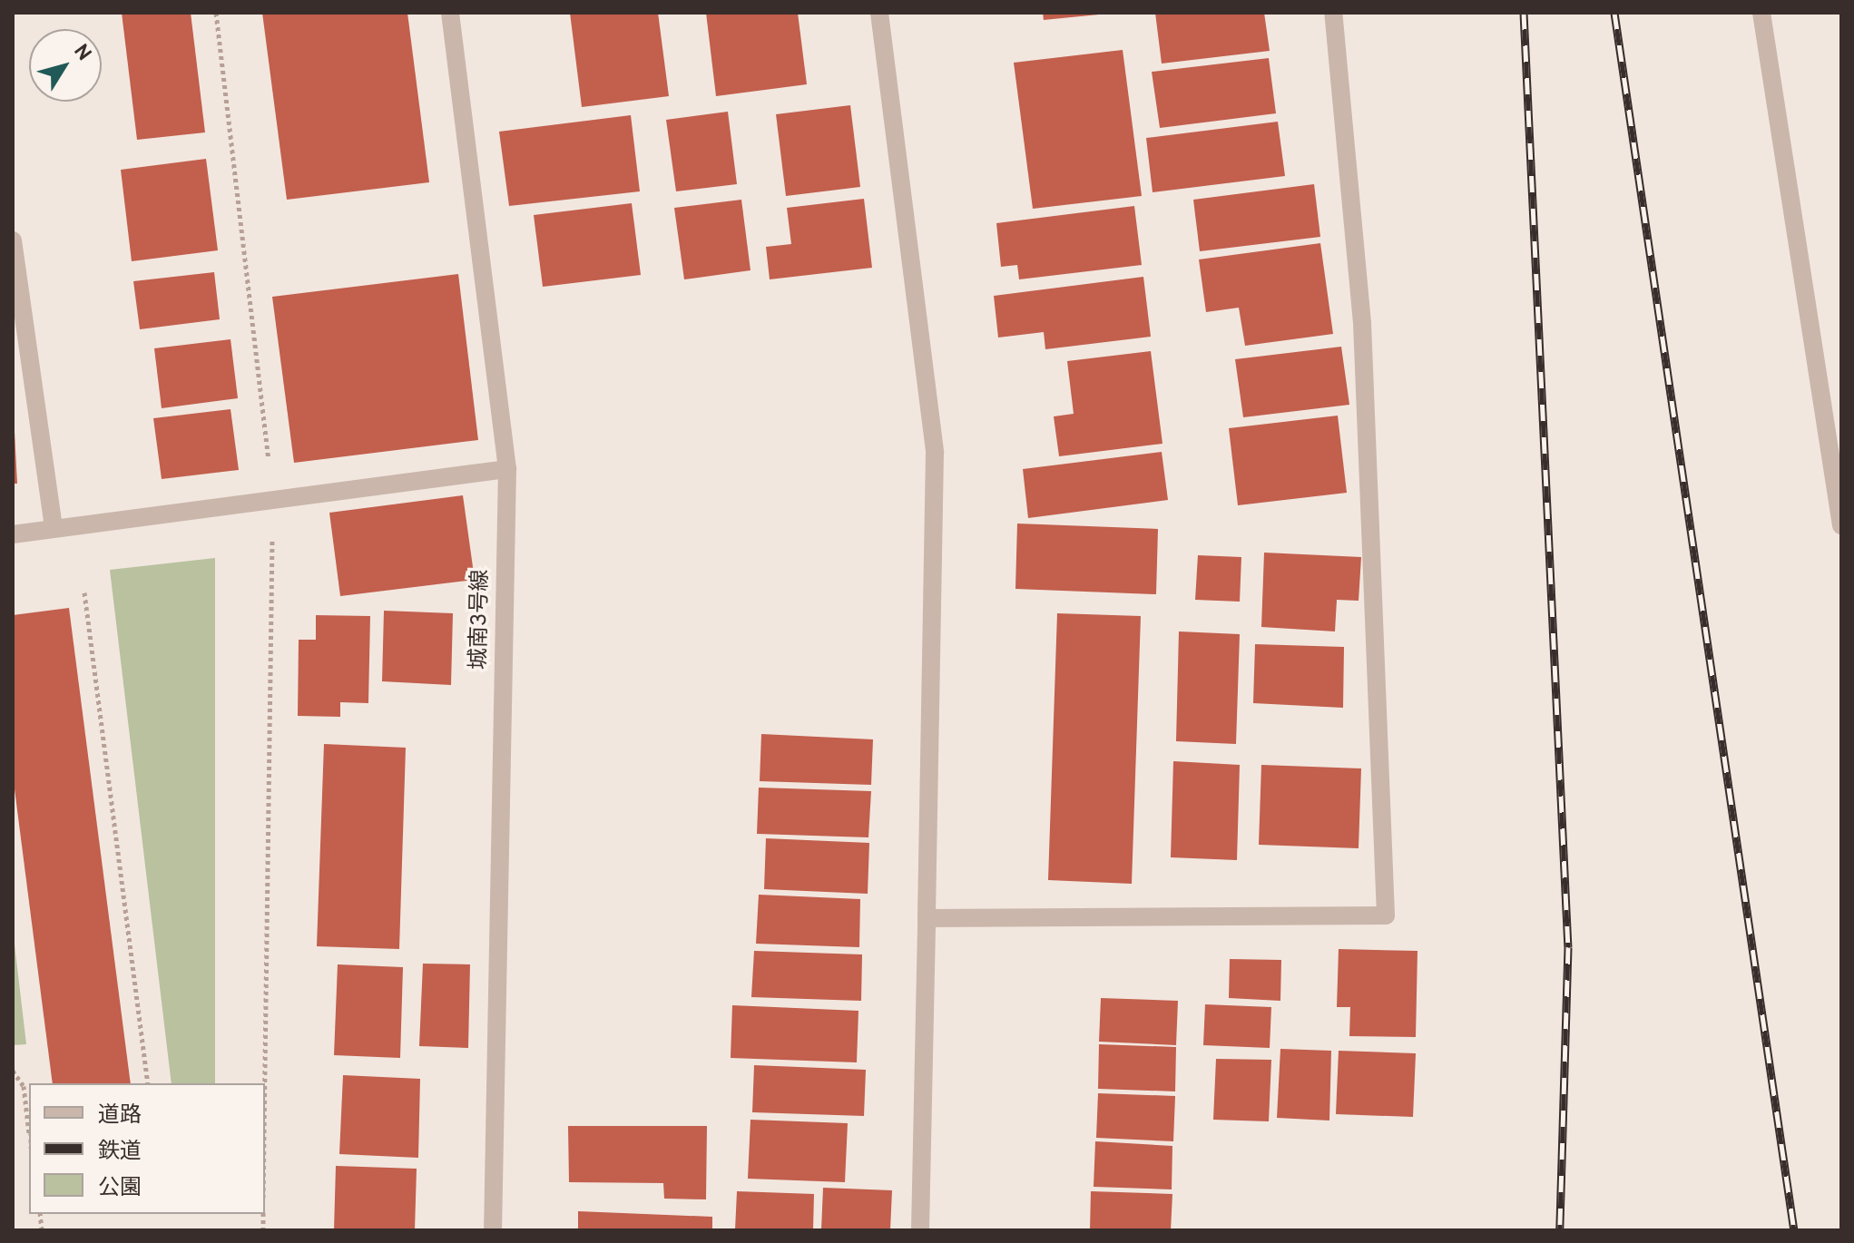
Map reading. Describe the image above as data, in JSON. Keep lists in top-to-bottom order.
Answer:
{
  "streets": {
    "street": ["城南3号線"]
  },
  "legend": ["道路", "鉄道", "公園"],
  "north": "top right"
}
